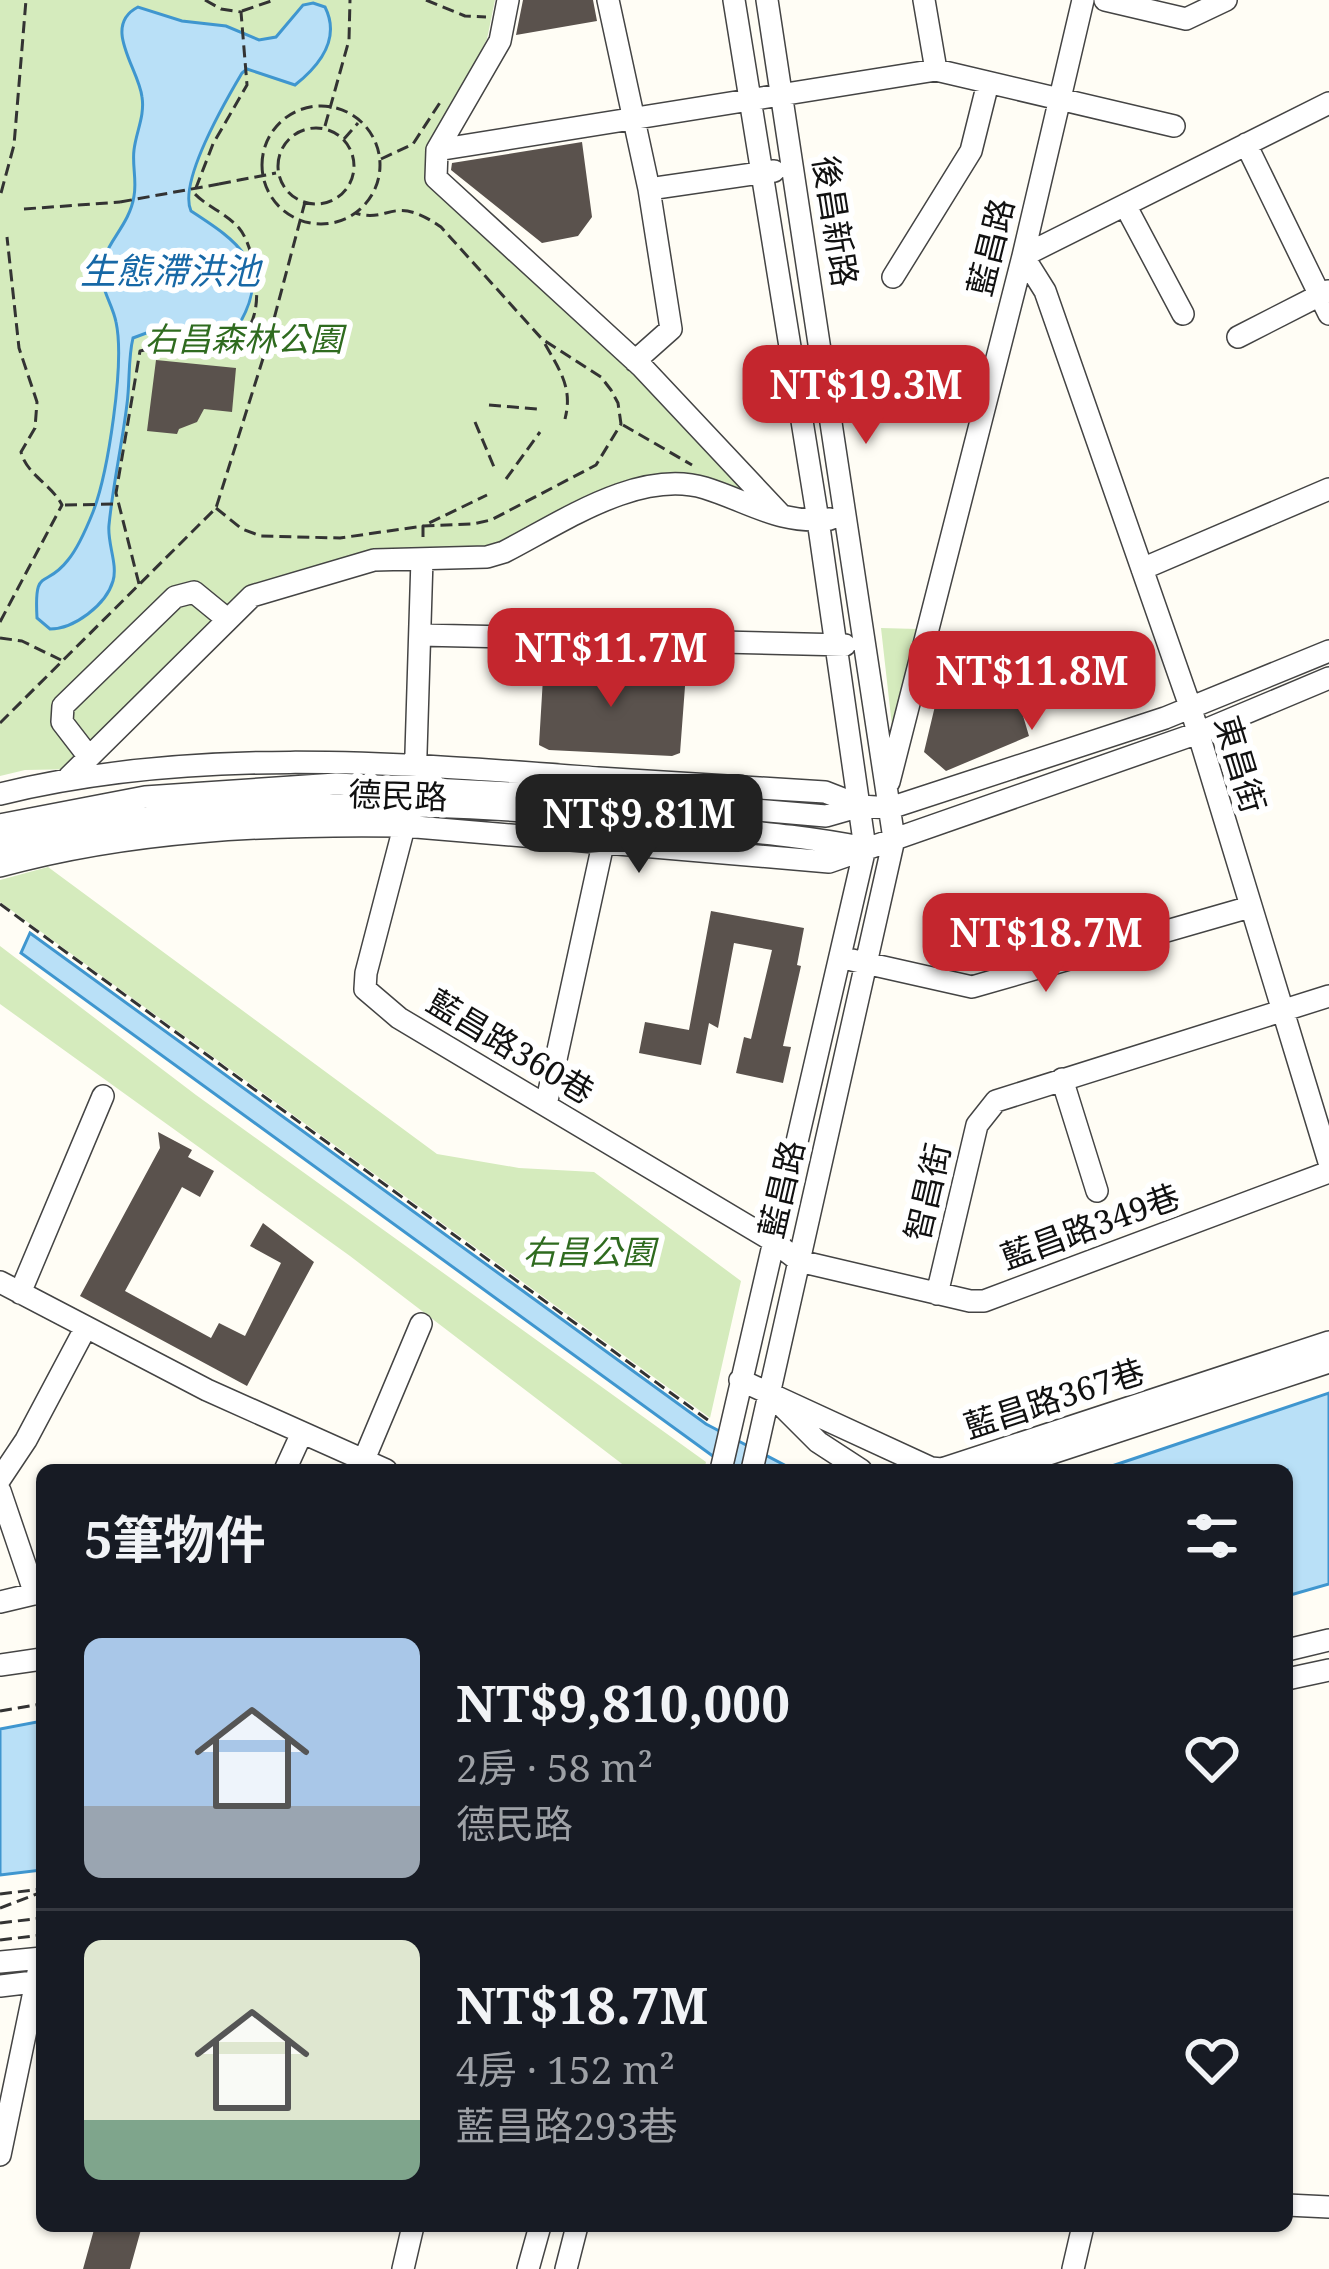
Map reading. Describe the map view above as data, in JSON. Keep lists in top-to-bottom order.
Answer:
{
  "streets": {
    "street": [
      "後昌新路",
      "藍昌路",
      "東昌街",
      "德民路",
      "藍昌路360巷",
      "智昌街",
      "藍昌路349巷",
      "藍昌路367巷"
    ]
  },
  "crossings": [
    ["後昌新路", "藍昌路"],
    ["後昌新路", "德民路"],
    ["藍昌路", "東昌街"],
    ["藍昌路", "德民路"],
    ["藍昌路", "藍昌路360巷"],
    ["藍昌路", "藍昌路349巷"],
    ["藍昌路", "藍昌路367巷"],
    ["東昌街", "德民路"],
    ["東昌街", "智昌街"],
    ["德民路", "藍昌路360巷"],
    ["藍昌路360巷", "藍昌路349巷"],
    ["智昌街", "藍昌路349巷"]
  ],
  "water": ["生態滯洪池"],
  "parks": ["右昌森林公園", "右昌公園"],
  "page": {
    "price": [
      "NT$19.3M",
      "NT$11.7M",
      "NT$11.8M",
      "NT$9.81M",
      "NT$18.7M"
    ],
    "heading": "5筆物件",
    "list": [
      {
        "name": "NT$9,810,000",
        "note": "2房 · 58 m² · 德民路"
      },
      {
        "name": "NT$18.7M",
        "note": "4房 · 152 m² · 藍昌路293巷"
      }
    ]
  }
}
